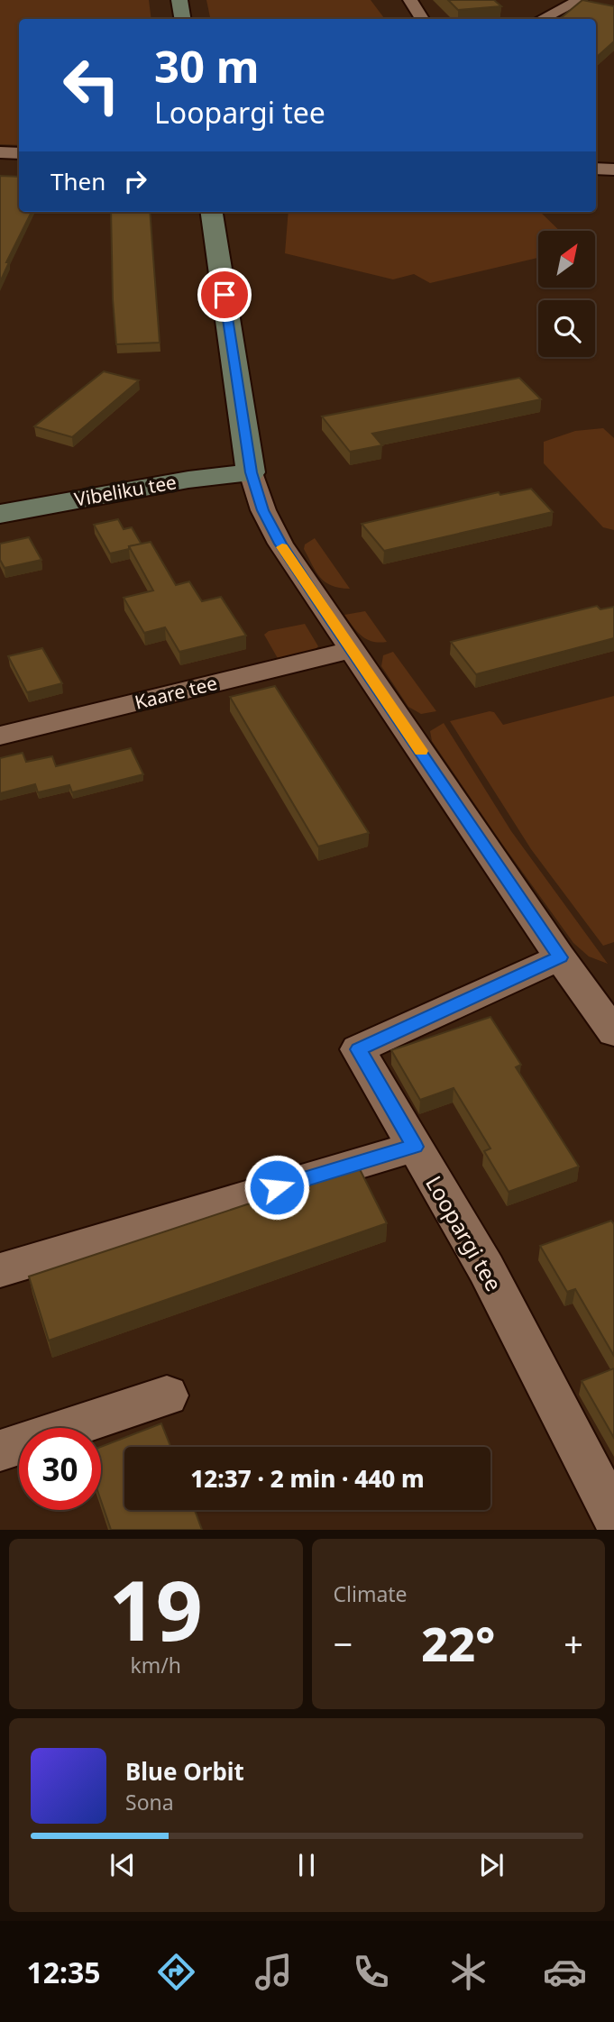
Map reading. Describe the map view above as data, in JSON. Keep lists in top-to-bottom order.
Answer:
{
  "streets": {
    "street": ["Vibeliku tee", "Kaare tee", "Loopargi tee"]
  },
  "north": "top right",
  "page": {
    "turn": ["30 m", "Loopargi tee"],
    "then": "Then",
    "limit": "30",
    "trip": "12:37 · 2 min · 440 m",
    "tile": [
      ["19", "km/h"],
      "Climate"
    ],
    "heat": ["−", "22°", "+"],
    "song": ["Blue Orbit", "Sona"],
    "tabs": "12:35"
  }
}
